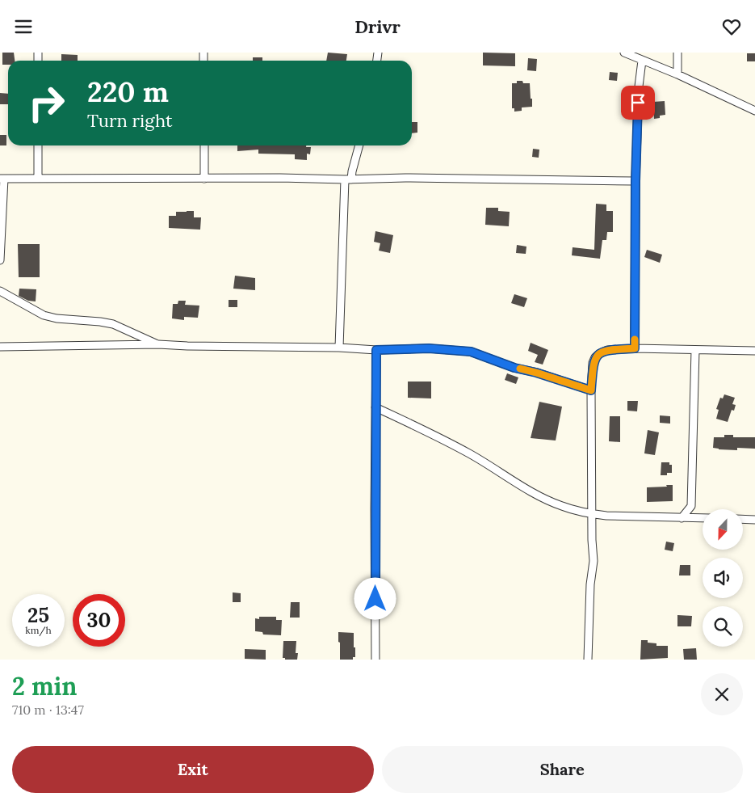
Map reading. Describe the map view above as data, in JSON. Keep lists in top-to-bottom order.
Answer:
{
  "north": "bottom",
  "page": {
    "header": "Drivr",
    "turn": ["220 m", "Turn right"],
    "speed": "25 km/h",
    "limit": "30",
    "heading": ["2 min", "710 m · 13:47"],
    "buttons": ["Exit", "Share"]
  }
}
